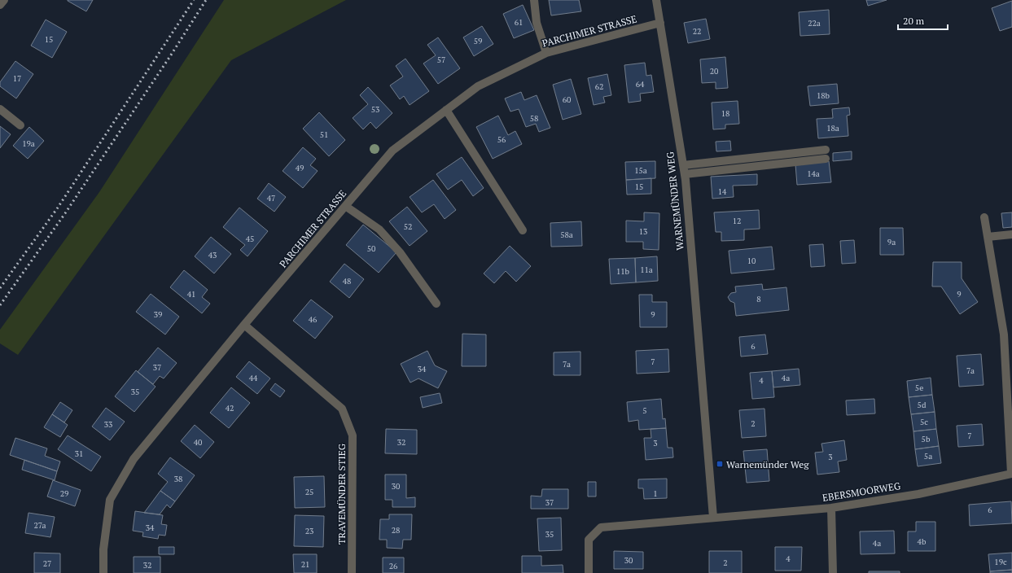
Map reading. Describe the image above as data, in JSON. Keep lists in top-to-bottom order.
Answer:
{
  "streets": {
    "street": [
      "PARCHIMER STRASSE",
      "WARNEMÜNDER WEG",
      "EBERSMOORWEG",
      "TRAVEMÜNDER STIEG"
    ]
  },
  "crossings": [
    ["PARCHIMER STRASSE", "WARNEMÜNDER WEG"],
    ["PARCHIMER STRASSE", "TRAVEMÜNDER STIEG"],
    ["WARNEMÜNDER WEG", "EBERSMOORWEG"]
  ],
  "places": {
    "transit": ["Warnemünder Weg"]
  },
  "house_numbers": [
    "61",
    "22a",
    "22",
    "15",
    "59",
    "57",
    "20",
    "17",
    "64",
    "62",
    "18b",
    "60",
    "53",
    "18",
    "58",
    "18a",
    "51",
    "56",
    "19a",
    "49",
    "15a",
    "14a",
    "15",
    "14",
    "47",
    "12",
    "52",
    "13",
    "58a",
    "45",
    "9a",
    "50",
    "43",
    "10",
    "11a",
    "11b",
    "48",
    "41",
    "9",
    "8",
    "39",
    "9",
    "46",
    "6",
    "7",
    "7a",
    "37",
    "34",
    "7a",
    "44",
    "4a",
    "4",
    "5e",
    "35",
    "5d",
    "42",
    "5",
    "5c",
    "2",
    "33",
    "7",
    "5b",
    "40",
    "32",
    "3",
    "31",
    "5a",
    "3",
    "38",
    "30",
    "25",
    "29",
    "1",
    "37",
    "6",
    "27a",
    "34",
    "28",
    "23",
    "35",
    "4b",
    "4a",
    "4",
    "30",
    "19c",
    "2",
    "27",
    "21",
    "32",
    "26"
  ],
  "scale_bar": "20 m"
}
